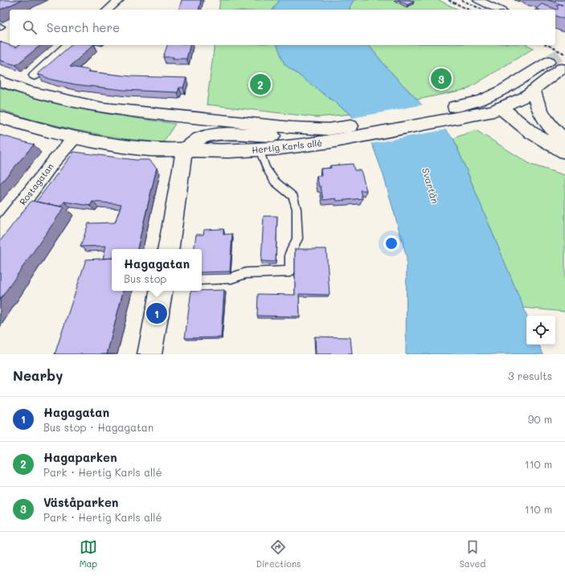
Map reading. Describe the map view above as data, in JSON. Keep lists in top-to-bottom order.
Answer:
{
  "streets": {
    "main road": ["Hertig Karls allé"],
    "street": ["Rostagatan"]
  },
  "crossings": [
    ["Hertig Karls allé", "Rostagatan"]
  ],
  "water": ["Svartån"],
  "page": {
    "search": "Search here",
    "pins": ["3", "2", "1"],
    "popup": ["Hagagatan", "Bus stop"],
    "heading": ["Nearby", "3 results"],
    "list": [
      {
        "mark": "1",
        "name": "Hagagatan",
        "note": "Bus stop · Hagagatan",
        "value": "90 m"
      },
      {
        "mark": "2",
        "name": "Hagaparken",
        "note": "Park · Hertig Karls allé",
        "value": "110 m"
      },
      {
        "mark": "3",
        "name": "Väståparken",
        "note": "Park · Hertig Karls allé",
        "value": "110 m"
      }
    ],
    "nav": ["Map", "Directions", "Saved"]
  }
}
